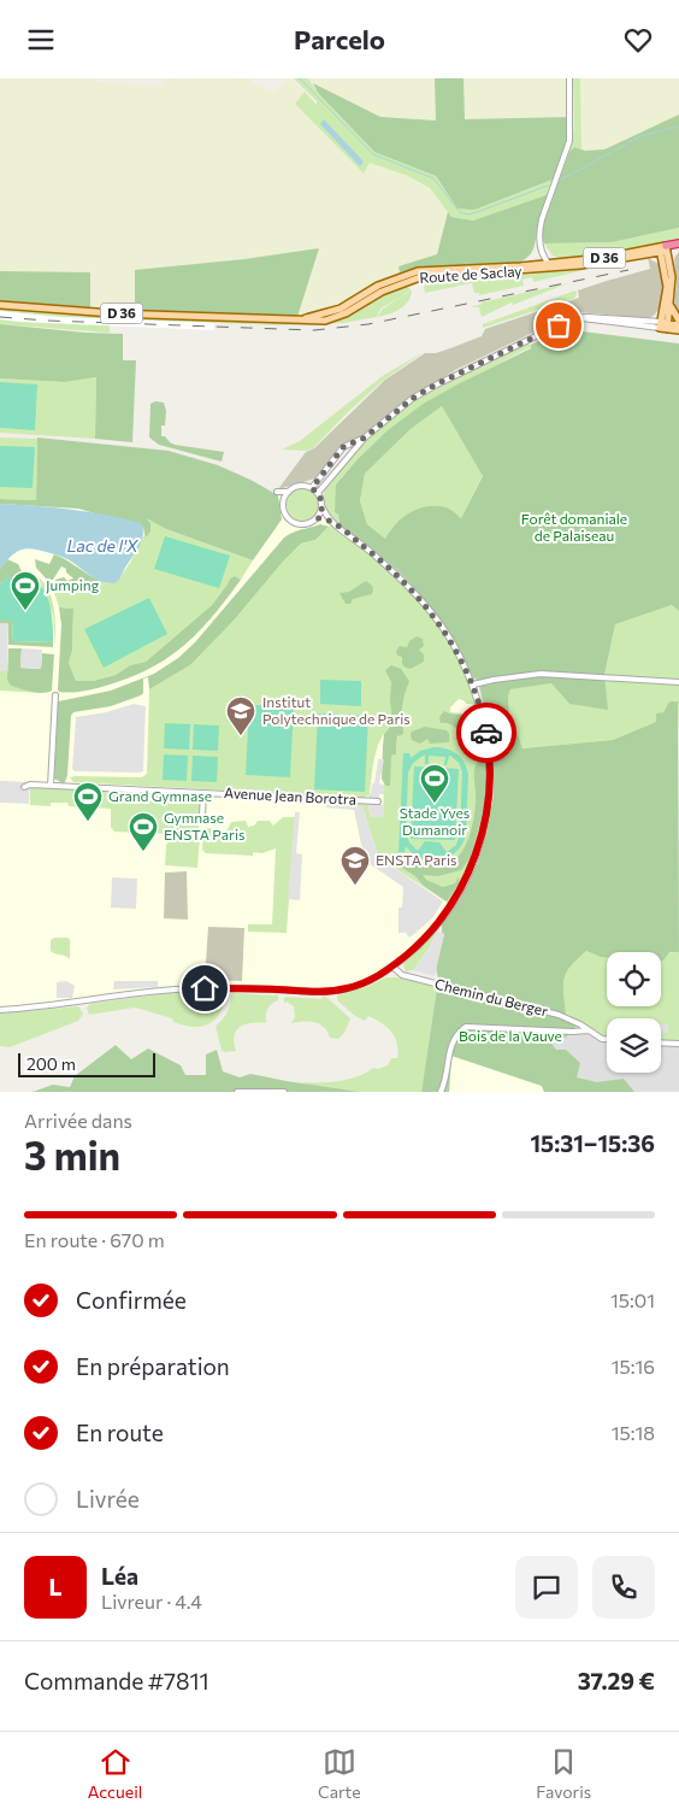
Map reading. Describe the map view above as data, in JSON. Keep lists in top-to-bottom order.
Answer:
{
  "streets": {
    "main road": ["D 36", "Route de Saclay"],
    "street": ["Avenue Jean Borotra", "Chemin du Berger"]
  },
  "water": ["Lac de l'X"],
  "parks": ["Forêt domaniale de Palaiseau", "Bois de la Vauve"],
  "places": {
    "sports": [
      "Jumping",
      "Stade Yves Dumanoir",
      "Grand Gymnase",
      "Gymnase ENSTA Paris"
    ],
    "school or university": ["Institut Polytechnique de Paris", "ENSTA Paris"]
  },
  "scale_bar": "200 m",
  "page": {
    "header": "Parcelo",
    "scale": "200 m",
    "heading": ["3 min", "Arrivée dans", "15:31–15:36"],
    "panel": [
      "Léa",
      "Livreur · 4.4",
      "Commande #7811",
      "37.29 €"
    ],
    "bar": "En route · 670 m",
    "list": [
      ["Confirmée", "15:01"],
      ["En préparation", "15:16"],
      ["En route", "15:18"],
      "Livrée"
    ],
    "round": "L",
    "tabs": ["Accueil", "Carte", "Favoris"]
  }
}
